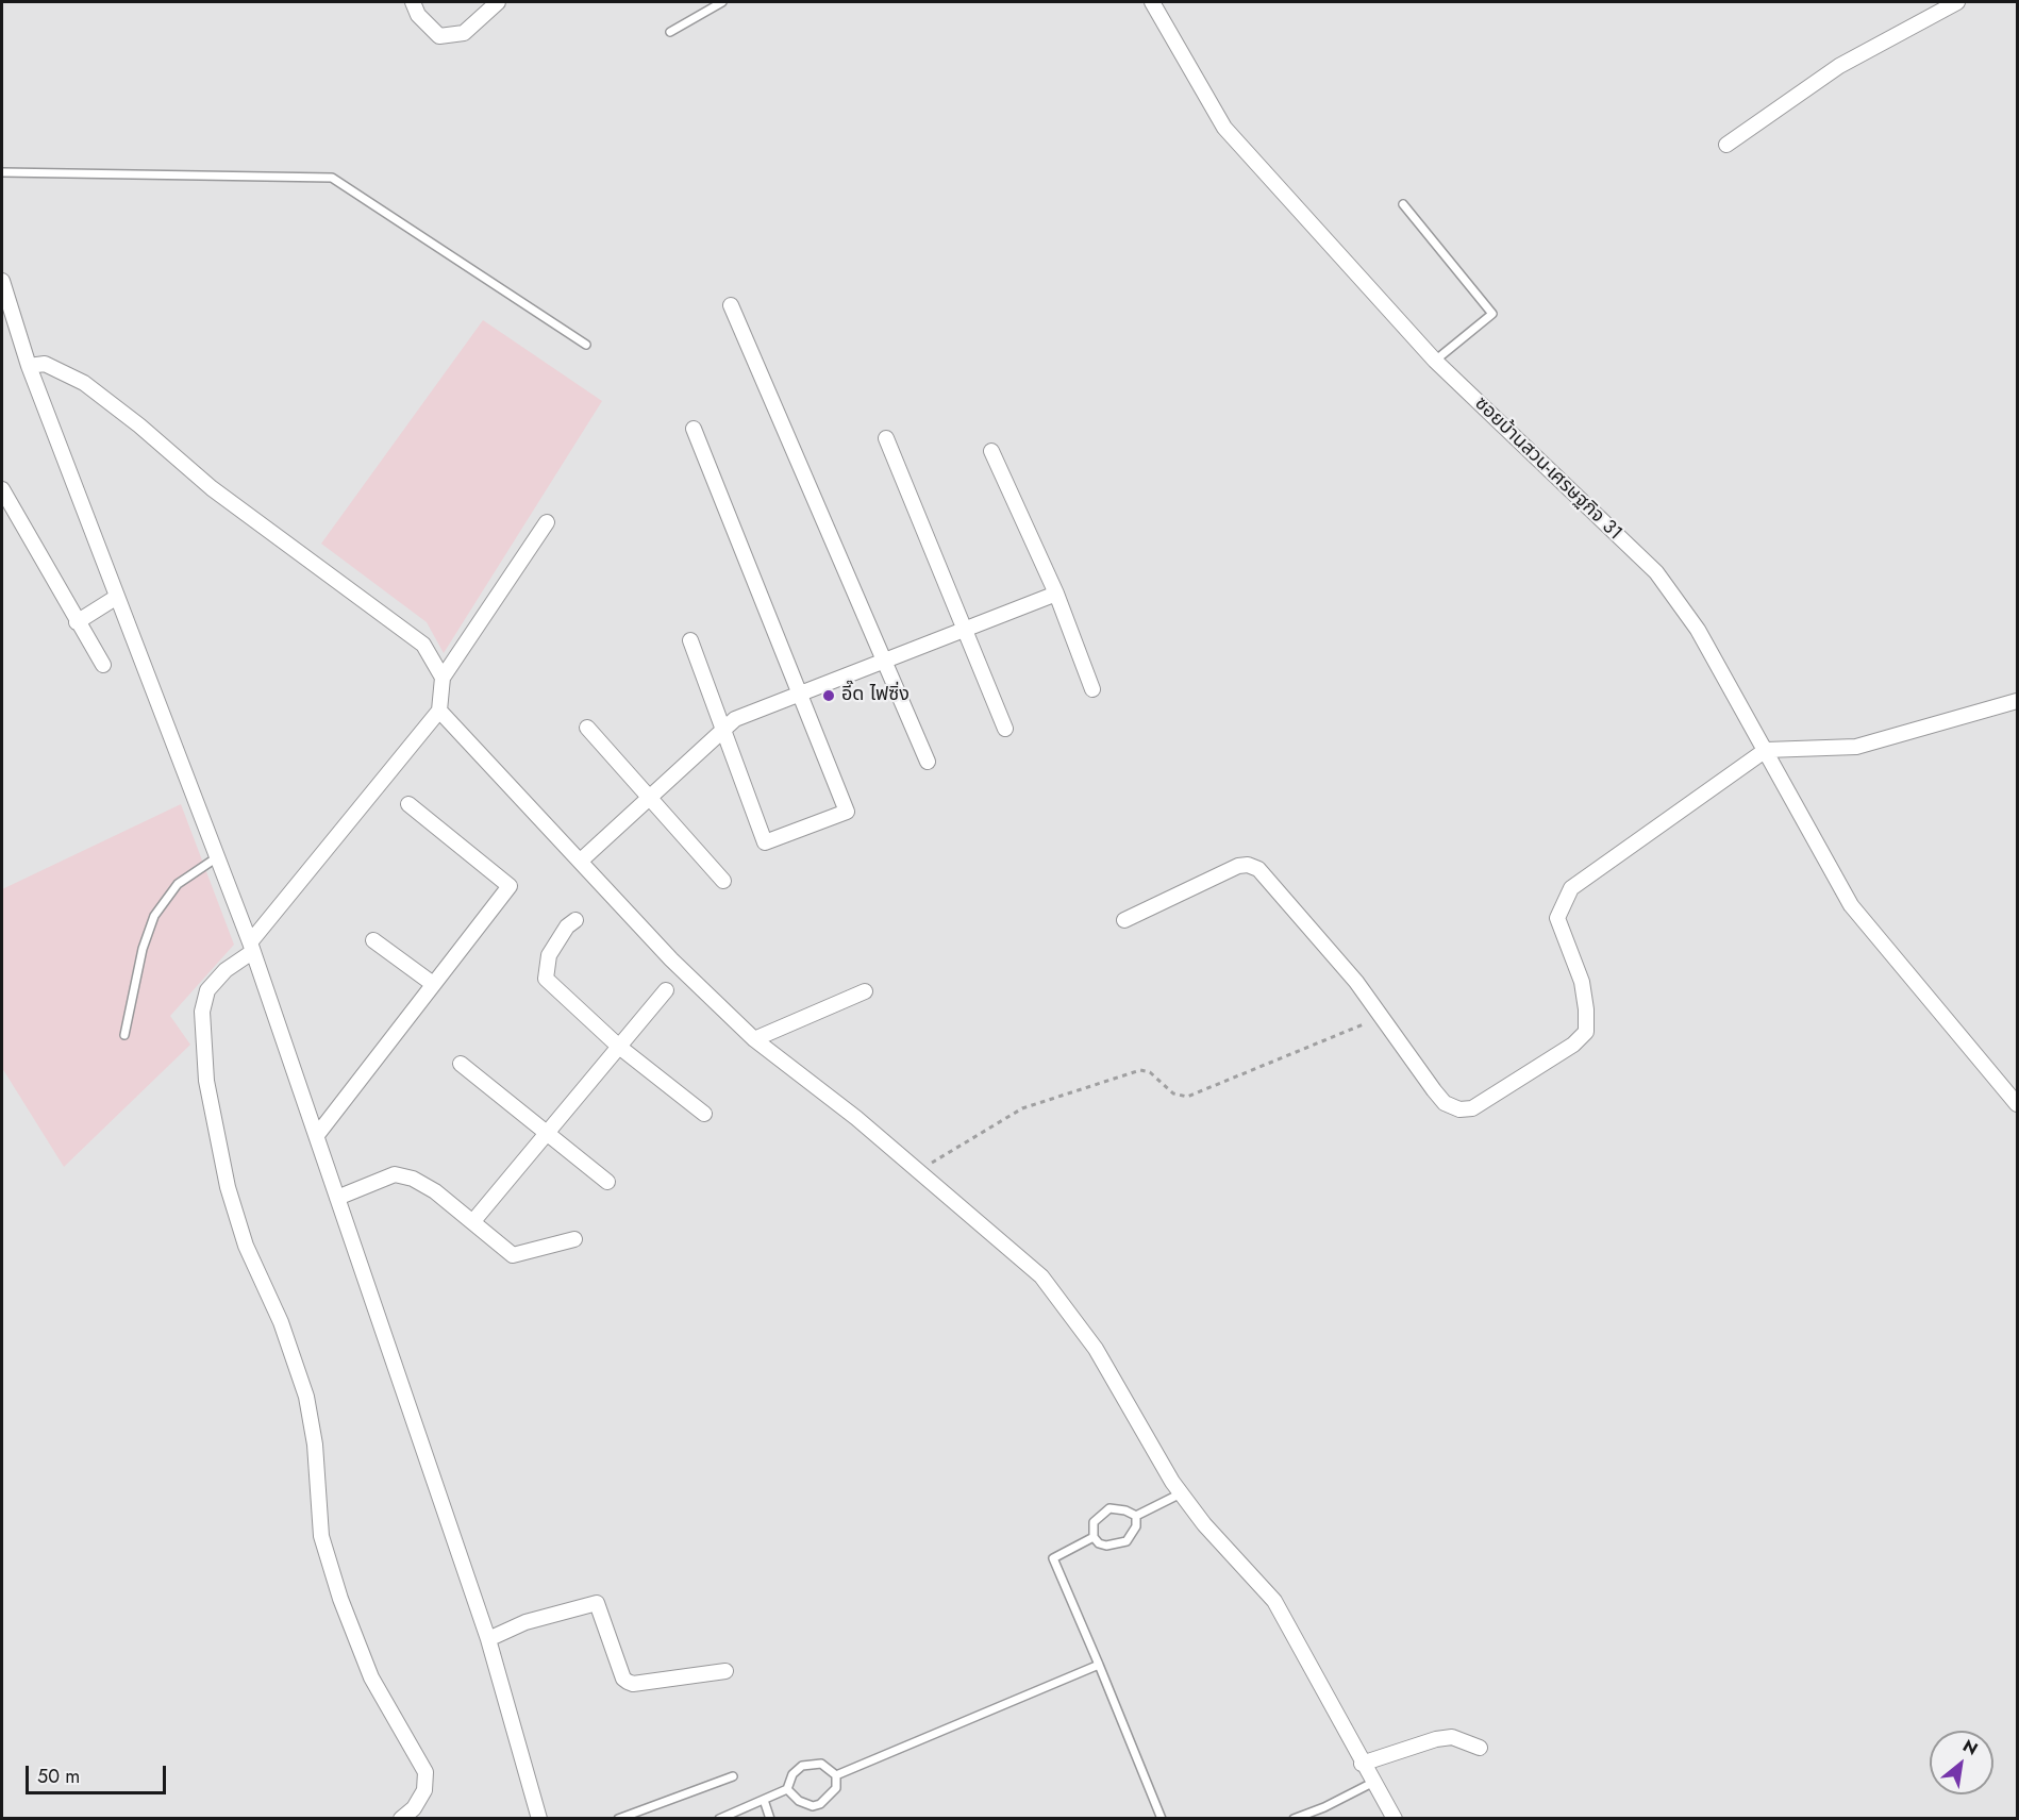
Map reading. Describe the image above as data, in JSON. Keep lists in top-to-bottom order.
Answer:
{
  "streets": {
    "street": ["ซอยบ้านสวน-เศรษฐกิจ 31"]
  },
  "places": ["อี๊ด ไฟซิ่ง"],
  "scale_bar": "50 m",
  "north": "top right"
}
